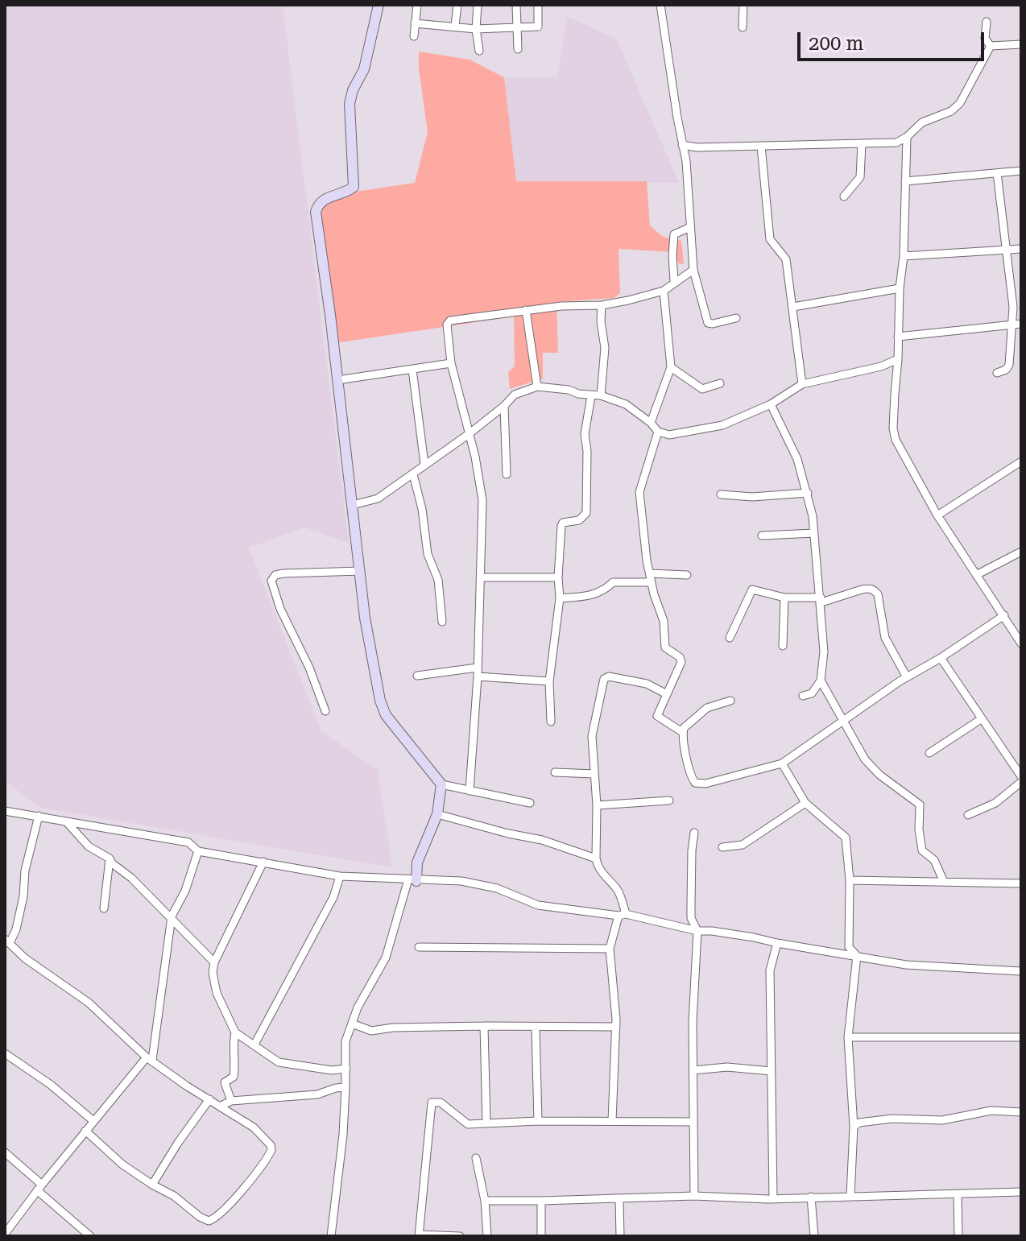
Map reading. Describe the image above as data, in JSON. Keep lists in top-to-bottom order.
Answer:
{
  "scale_bar": "200 m"
}
